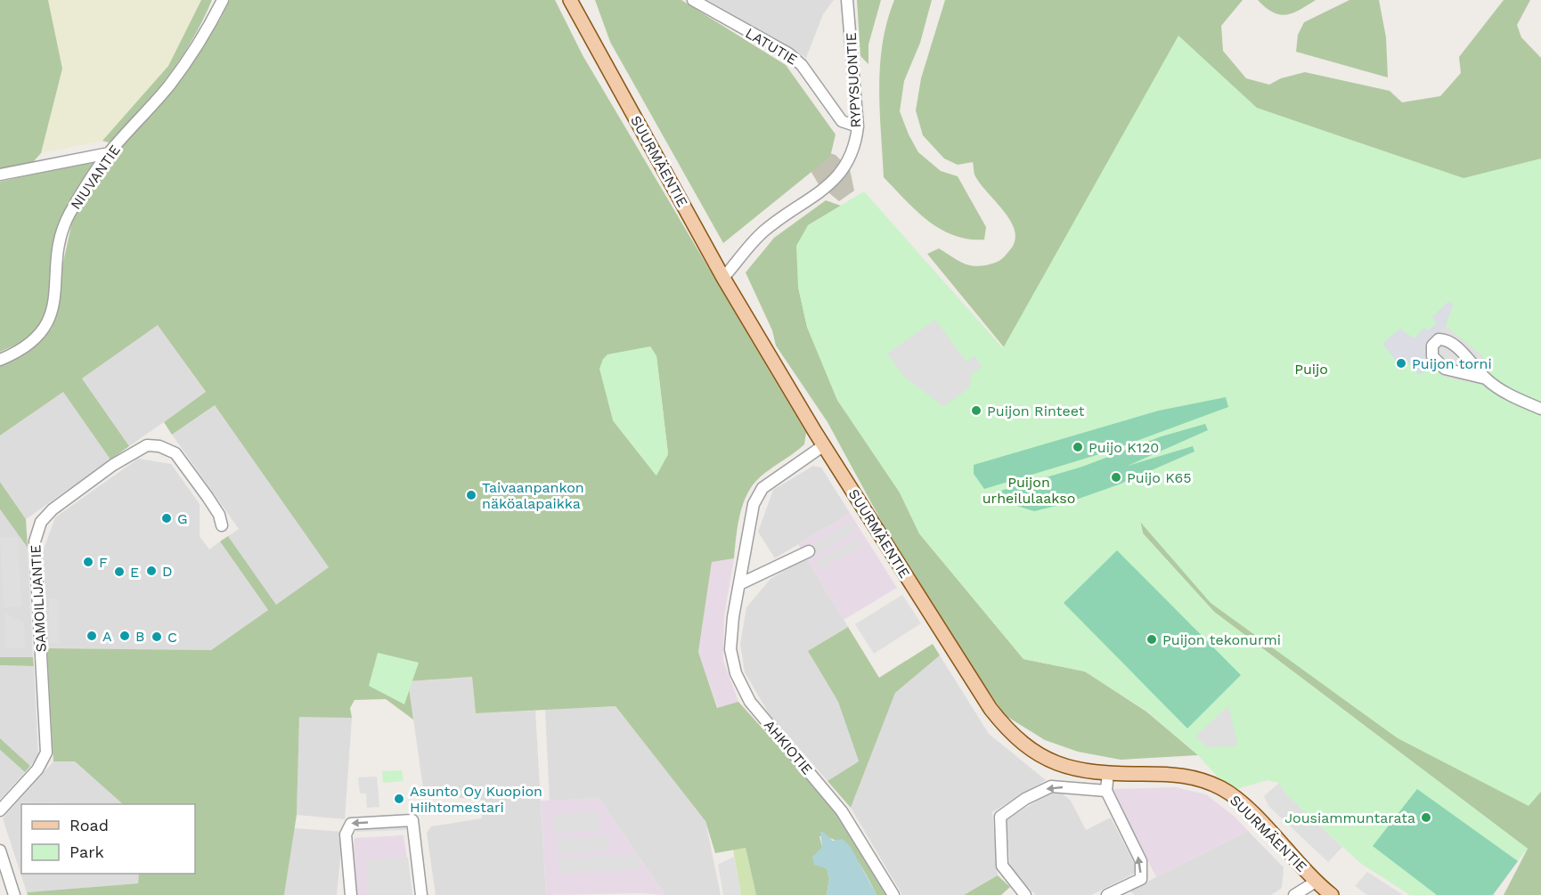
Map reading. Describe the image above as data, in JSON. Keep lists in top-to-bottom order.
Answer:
{
  "streets": {
    "main road": ["SUURMÄENTIE"],
    "street": [
      "LATUTIE",
      "RYPYSUONTIE",
      "NIUVANTIE",
      "SAMOILIJANTIE",
      "AHKIOTIE"
    ]
  },
  "crossings": [
    ["LATUTIE", "RYPYSUONTIE"],
    ["RYPYSUONTIE", "SUURMÄENTIE"],
    ["SUURMÄENTIE", "AHKIOTIE"]
  ],
  "parks": ["Puijo", "Puijon urheilulaakso"],
  "places": [
    "Puijon torni",
    "Puijon Rinteet",
    "Puijo K120",
    "Puijo K65",
    "Taivaanpankon näköalapaikka",
    "G",
    "F",
    "D",
    "E",
    "A",
    "B",
    "C",
    "Puijon tekonurmi",
    "Asunto Oy Kuopion Hiihtomestari",
    "Jousiammuntarata"
  ],
  "legend": ["Road", "Park"]
}
